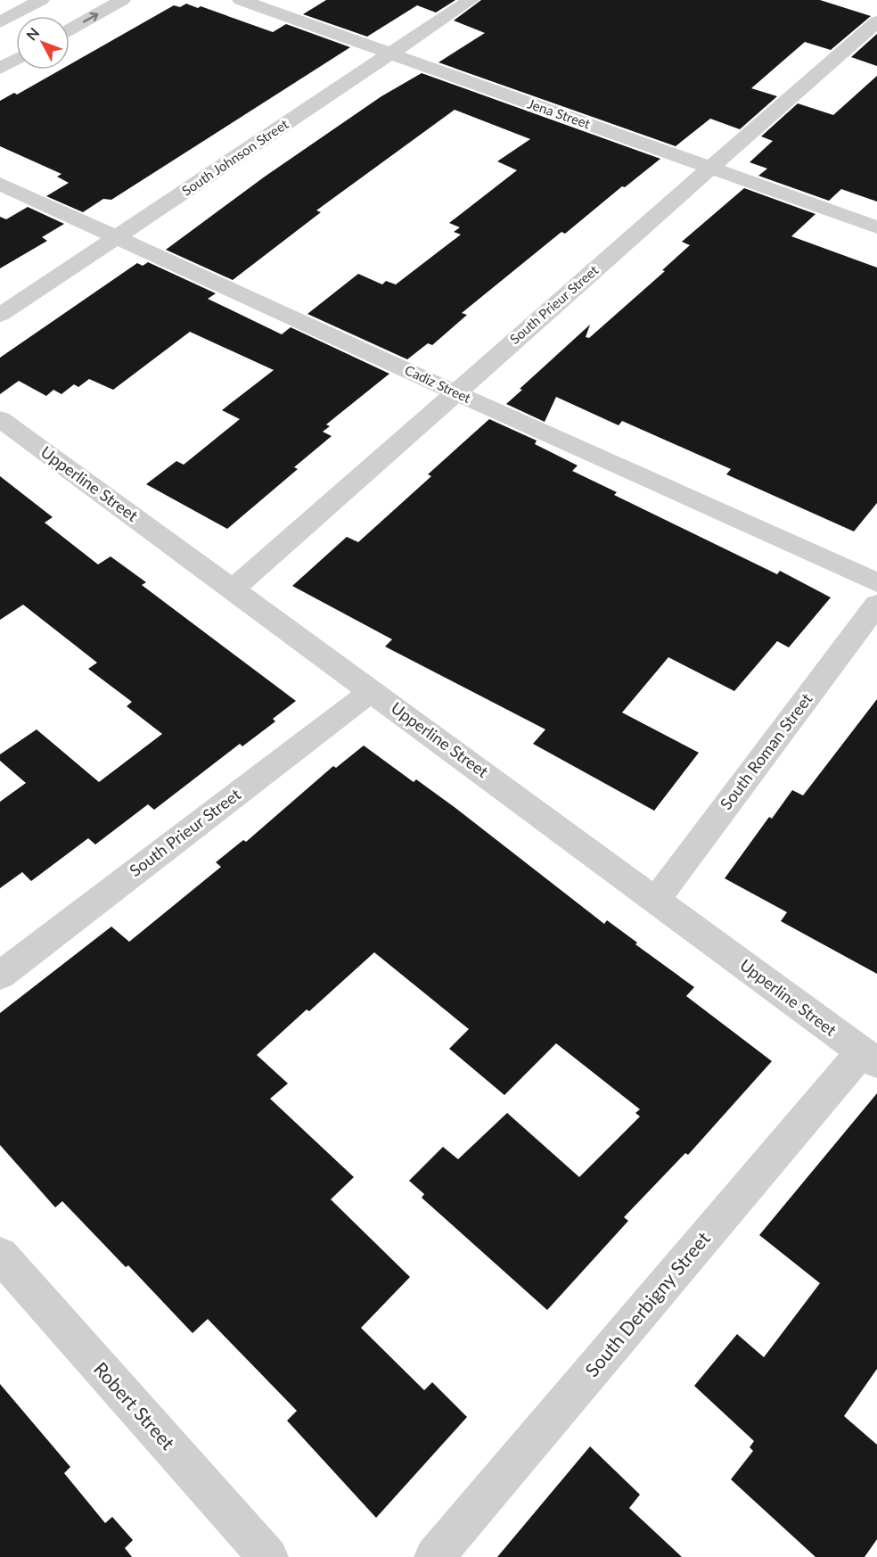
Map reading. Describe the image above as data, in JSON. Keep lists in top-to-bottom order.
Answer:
{
  "streets": {
    "street": [
      "Jena Street",
      "South Johnson Street",
      "South Prieur Street",
      "Cadiz Street",
      "Upperline Street",
      "South Roman Street",
      "South Derbigny Street",
      "Robert Street"
    ]
  },
  "crossings": [
    ["Jena Street", "South Johnson Street"],
    ["Jena Street", "South Prieur Street"],
    ["South Johnson Street", "Cadiz Street"],
    ["South Prieur Street", "Cadiz Street"],
    ["South Prieur Street", "Upperline Street"],
    ["Upperline Street", "South Roman Street"],
    ["Upperline Street", "South Derbigny Street"]
  ],
  "north": "top left"
}
